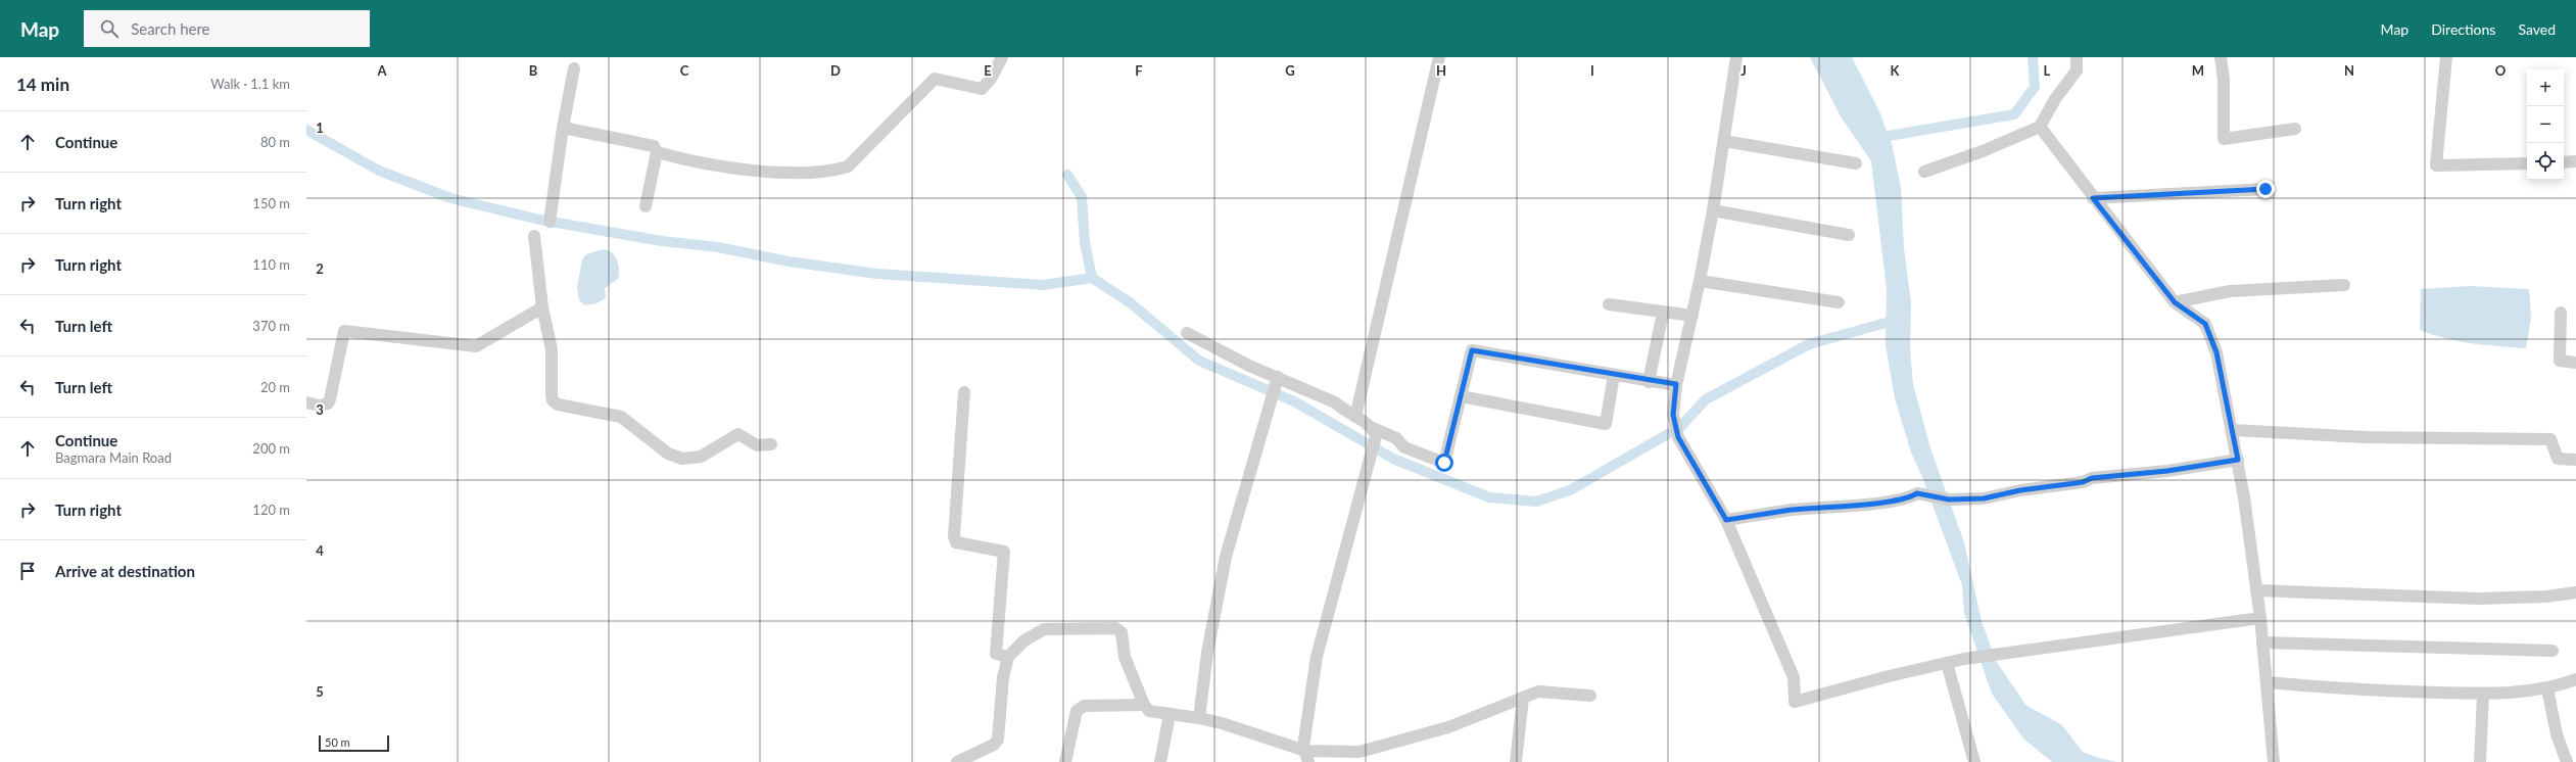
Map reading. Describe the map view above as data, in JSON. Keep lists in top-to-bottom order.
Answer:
{
  "scale_bar": "50 m",
  "page": {
    "header": "Map",
    "search": "Search here",
    "nav": ["Map", "Directions", "Saved"],
    "heading": ["14 min", "Walk · 1.1 km"],
    "map_buttons": ["+", "−"],
    "list": [
      ["Continue", "80 m"],
      ["Turn right", "150 m"],
      ["Turn right", "110 m"],
      ["Turn left", "370 m"],
      ["Turn left", "20 m"],
      ["Continue", "Bagmara Main Road", "200 m"],
      ["Turn right", "120 m"],
      "Arrive at destination"
    ],
    "scale": "50 m"
  },
  "grid": {
    "columns": [
      "A",
      "B",
      "C",
      "D",
      "E",
      "F",
      "G",
      "H",
      "I",
      "J",
      "K",
      "L",
      "M",
      "N",
      "O"
    ],
    "rows": [
      "1",
      "2",
      "3",
      "4",
      "5"
    ]
  }
}
